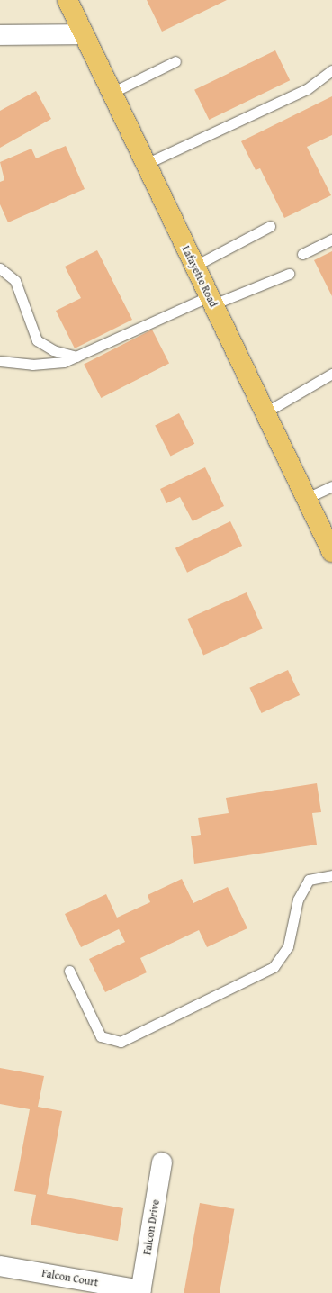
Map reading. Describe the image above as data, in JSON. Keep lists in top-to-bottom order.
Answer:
{
  "streets": {
    "main road": ["Lafayette Road"],
    "street": ["Falcon Drive", "Falcon Court"]
  },
  "crossings": [
    ["Falcon Drive", "Falcon Court"]
  ]
}
